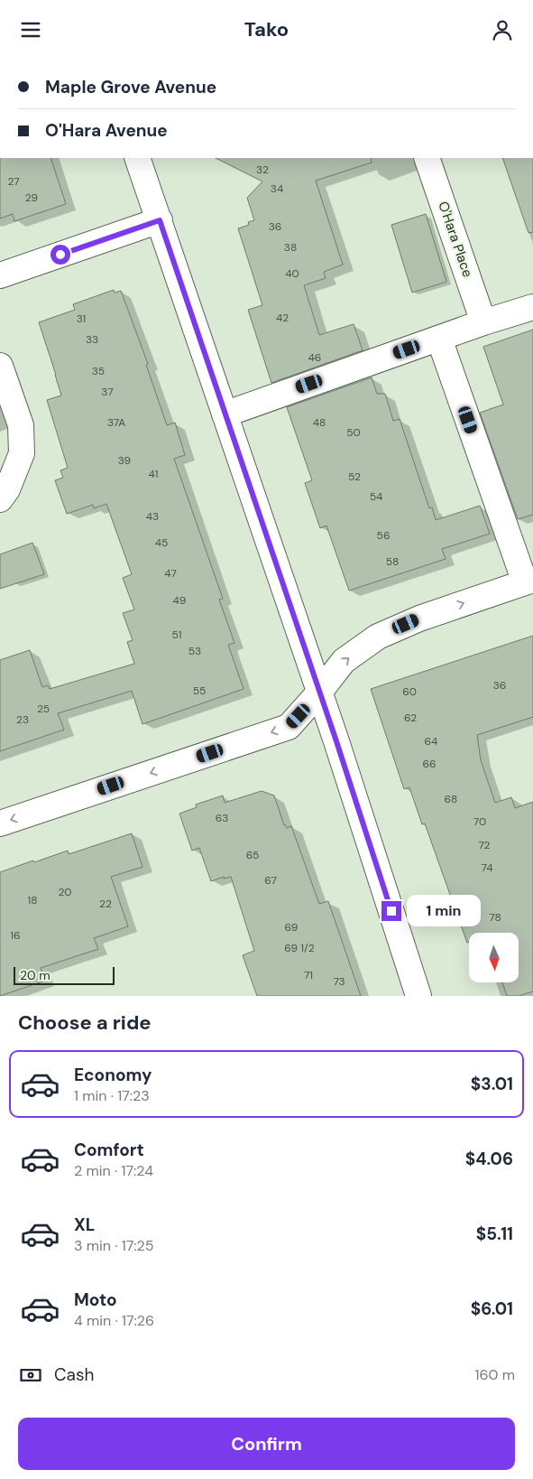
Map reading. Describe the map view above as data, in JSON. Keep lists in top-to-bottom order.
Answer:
{
  "streets": {
    "street": ["O'Hara Place"]
  },
  "house_numbers": [
    "32",
    "27",
    "34",
    "29",
    "36",
    "38",
    "40",
    "42",
    "31",
    "33",
    "46",
    "35",
    "37",
    "37A",
    "48",
    "50",
    "39",
    "41",
    "52",
    "54",
    "43",
    "56",
    "45",
    "58",
    "47",
    "49",
    "51",
    "53",
    "36",
    "55",
    "60",
    "25",
    "62",
    "23",
    "64",
    "66",
    "68",
    "63",
    "70",
    "72",
    "65",
    "74",
    "67",
    "20",
    "18",
    "22",
    "78",
    "69",
    "16",
    "69 1/2",
    "71",
    "73"
  ],
  "scale_bar": "20 m",
  "north": "bottom",
  "page": {
    "header": "Tako",
    "banner": ["Maple Grove Avenue", "O'Hara Avenue"],
    "bubble": "1 min",
    "scale": "20 m",
    "heading": "Choose a ride",
    "list": [
      {
        "name": "Economy",
        "note": "1 min · 17:23",
        "value": "$3.01"
      },
      {
        "name": "Comfort",
        "note": "2 min · 17:24",
        "value": "$4.06"
      },
      {
        "name": "XL",
        "note": "3 min · 17:25",
        "value": "$5.11"
      },
      {
        "name": "Moto",
        "note": "4 min · 17:26",
        "value": "$6.01"
      }
    ],
    "pay": ["Cash", "160 m"],
    "buttons": "Confirm"
  }
}
